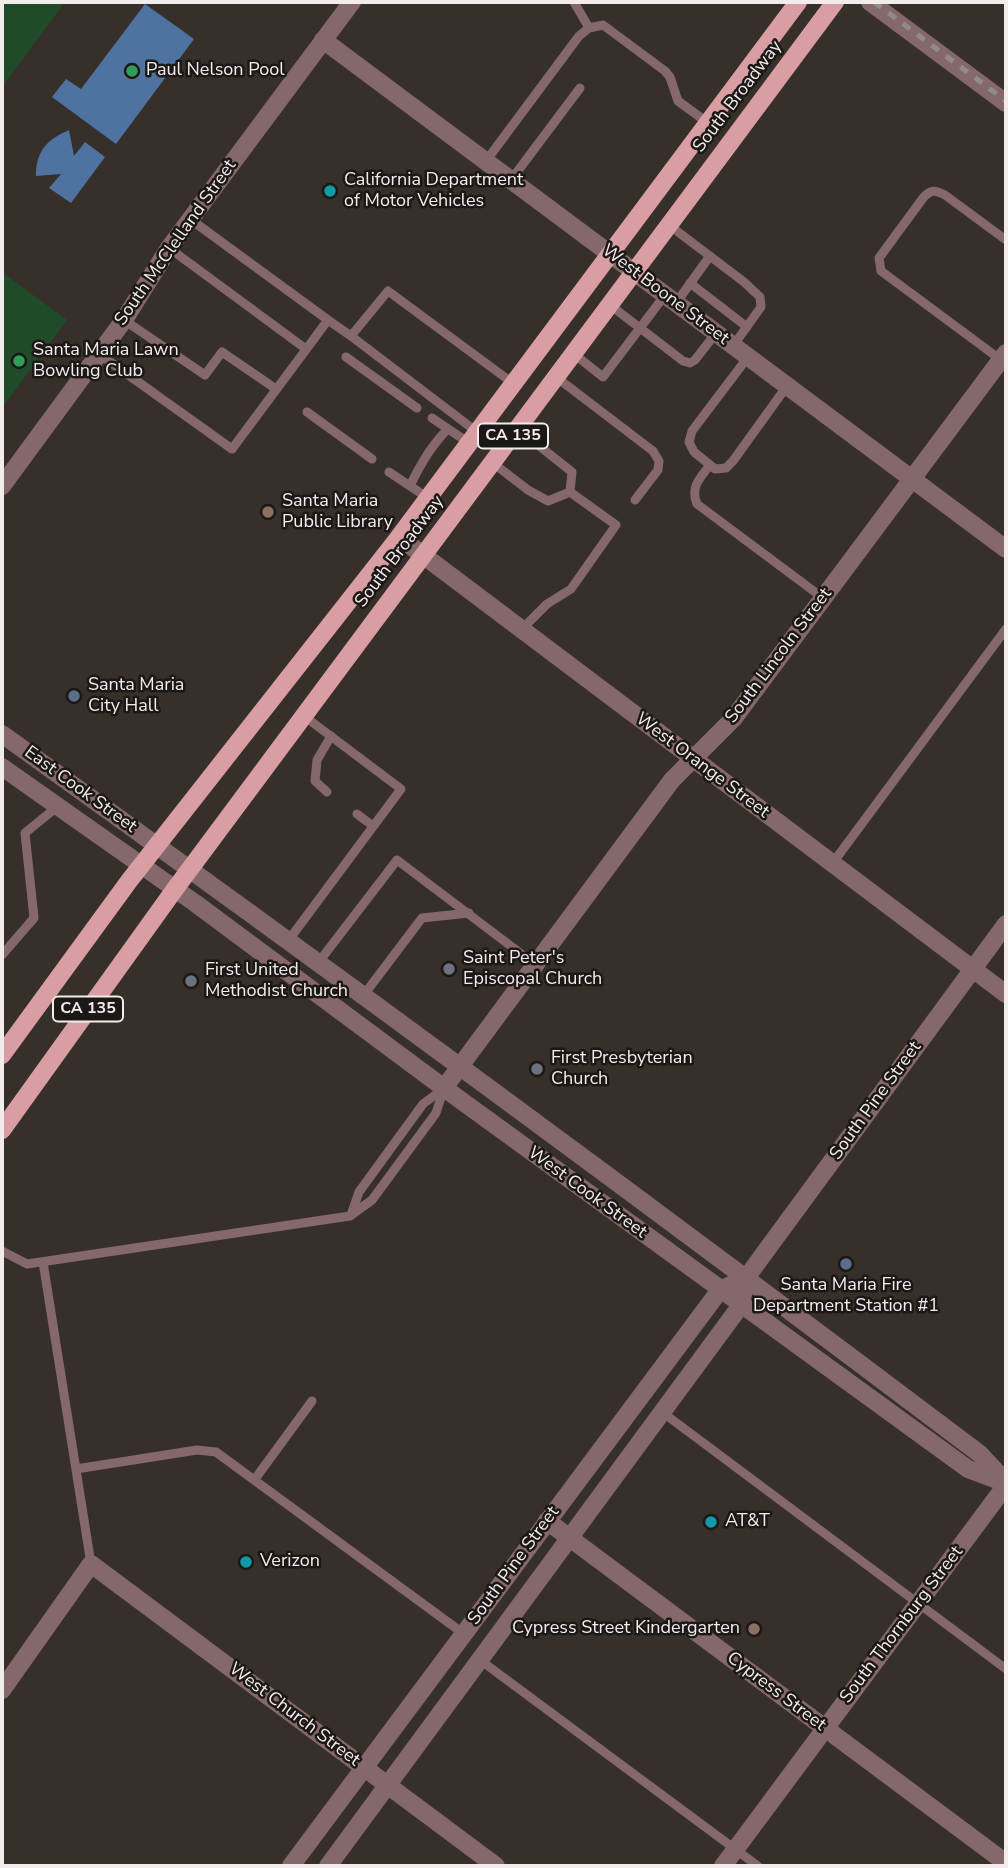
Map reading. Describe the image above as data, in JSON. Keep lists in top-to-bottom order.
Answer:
{
  "streets": {
    "main road": ["South Broadway", "CA 135"],
    "street": [
      "South McClelland Street",
      "West Boone Street",
      "South Lincoln Street",
      "West Orange Street",
      "East Cook Street",
      "South Pine Street",
      "West Cook Street",
      "South Thornburg Street",
      "Cypress Street",
      "West Church Street"
    ]
  },
  "crossings": [
    ["South Broadway", "West Boone Street"],
    ["South Broadway", "West Orange Street"],
    ["South Broadway", "East Cook Street"],
    ["South Broadway", "West Cook Street"],
    ["South McClelland Street", "West Boone Street"],
    ["West Boone Street", "South Lincoln Street"],
    ["South Lincoln Street", "West Orange Street"],
    ["South Lincoln Street", "West Cook Street"],
    ["West Orange Street", "South Pine Street"],
    ["East Cook Street", "West Cook Street"],
    ["South Pine Street", "West Cook Street"],
    ["South Pine Street", "Cypress Street"],
    ["South Pine Street", "West Church Street"],
    ["West Cook Street", "South Thornburg Street"],
    ["South Thornburg Street", "Cypress Street"]
  ],
  "places": [
    "Paul Nelson Pool",
    "California Department of Motor Vehicles",
    "Santa Maria Lawn Bowling Club",
    "Santa Maria Public Library",
    "Santa Maria City Hall",
    "Saint Peter's Episcopal Church",
    "First United Methodist Church",
    "First Presbyterian Church",
    "Santa Maria Fire Department Station #1",
    "AT&T",
    "Verizon",
    "Cypress Street Kindergarten"
  ]
}
